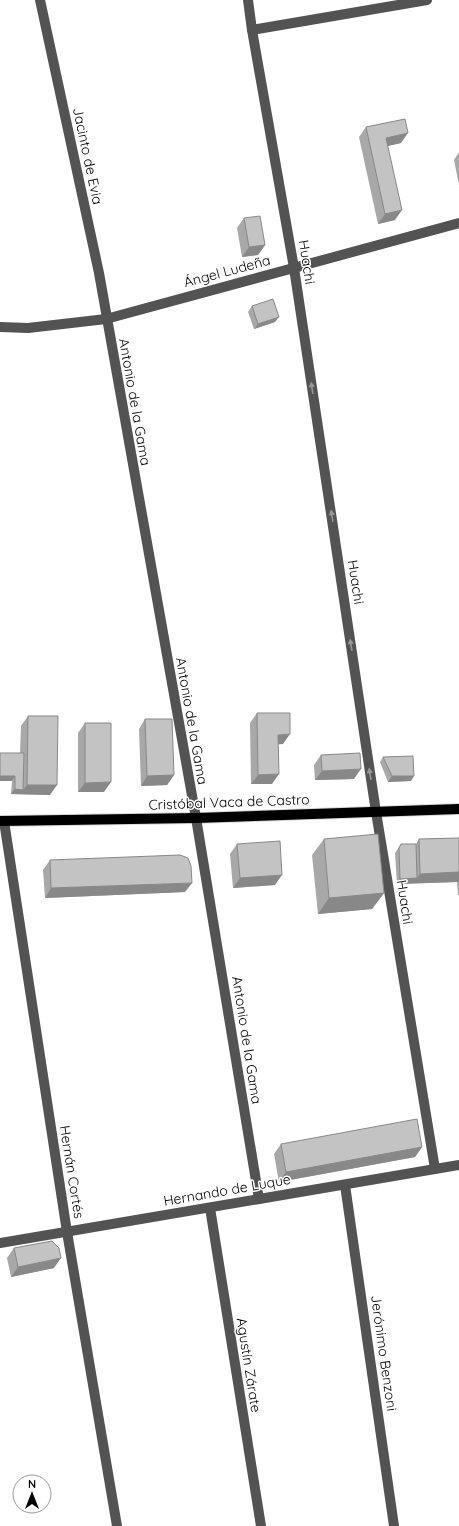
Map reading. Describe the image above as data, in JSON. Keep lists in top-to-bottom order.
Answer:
{
  "streets": {
    "main road": ["Cristóbal Vaca de Castro"],
    "street": [
      "Jacinto de Evia",
      "Huachi",
      "Ángel Ludeña",
      "Antonio de la Gama",
      "Hernán Cortés",
      "Hernando de Luque",
      "Jerónimo Benzoni",
      "Agustín Zárate"
    ]
  },
  "crossings": [
    ["Jacinto de Evia", "Ángel Ludeña"],
    ["Jacinto de Evia", "Antonio de la Gama"],
    ["Huachi", "Ángel Ludeña"],
    ["Huachi", "Cristóbal Vaca de Castro"],
    ["Huachi", "Hernando de Luque"],
    ["Ángel Ludeña", "Antonio de la Gama"],
    ["Antonio de la Gama", "Cristóbal Vaca de Castro"],
    ["Antonio de la Gama", "Hernando de Luque"],
    ["Cristóbal Vaca de Castro", "Hernán Cortés"],
    ["Hernán Cortés", "Hernando de Luque"],
    ["Hernando de Luque", "Jerónimo Benzoni"],
    ["Hernando de Luque", "Agustín Zárate"]
  ],
  "one_way": ["Huachi"],
  "north": "top"
}
